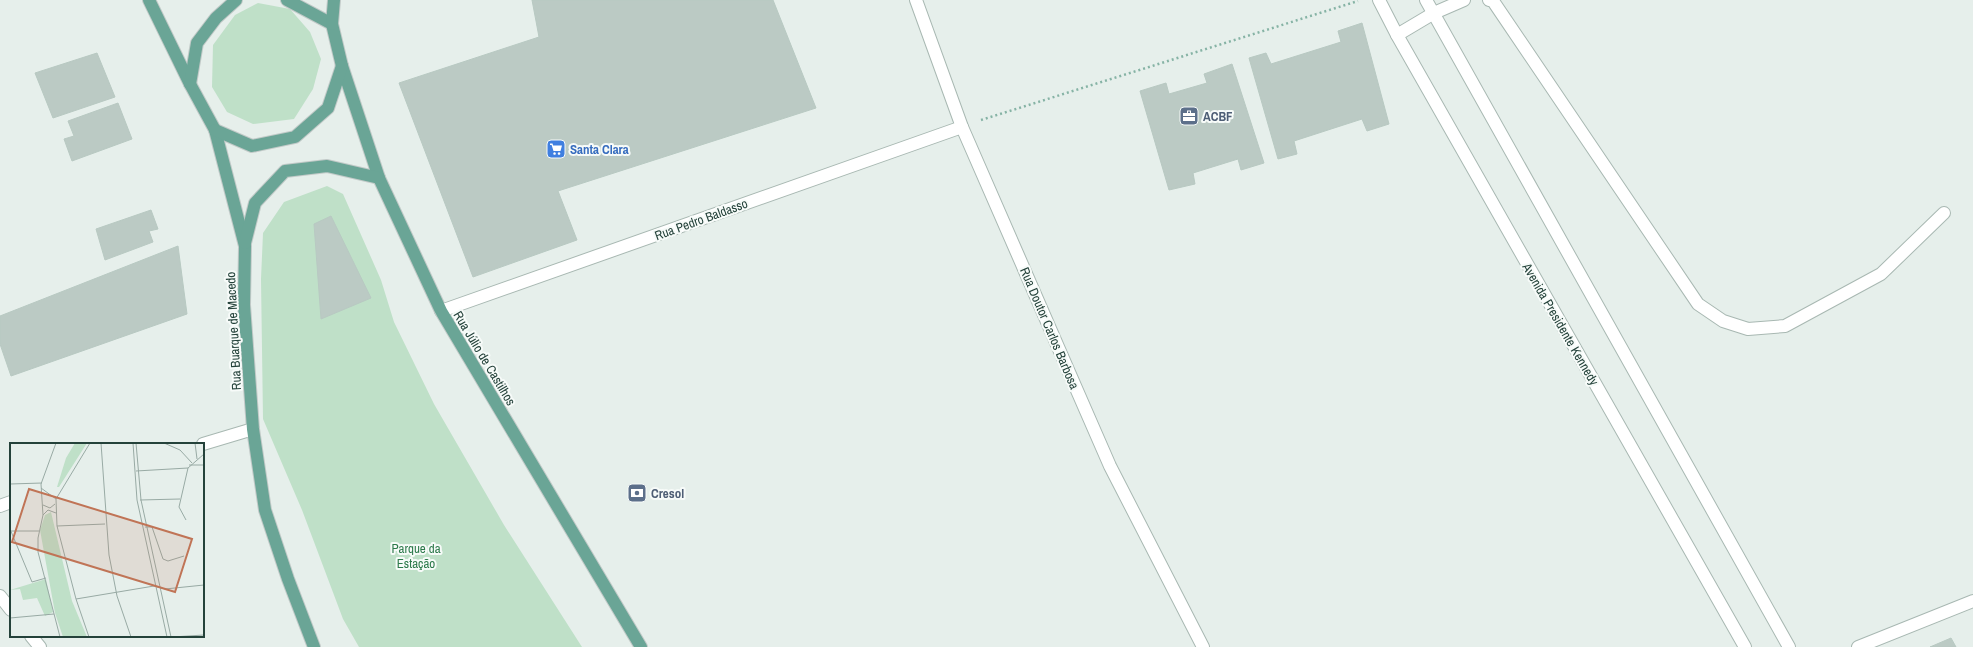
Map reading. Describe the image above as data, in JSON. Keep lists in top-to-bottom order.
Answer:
{
  "streets": {
    "main road": ["Rua Buarque de Macedo", "Rua Júlio de Castilhos"],
    "street": ["Rua Pedro Baldasso", "Avenida Presidente Kennedy", "Rua Doutor Carlos Barbosa"]
  },
  "crossings": [
    ["Rua Pedro Baldasso", "Rua Doutor Carlos Barbosa"],
    ["Rua Pedro Baldasso", "Rua Júlio de Castilhos"]
  ],
  "parks": ["Parque da Estação"],
  "places": {
    "office": ["ACBF"],
    "supermarket": ["Santa Clara"],
    "bank": ["Cresol"]
  }
}
